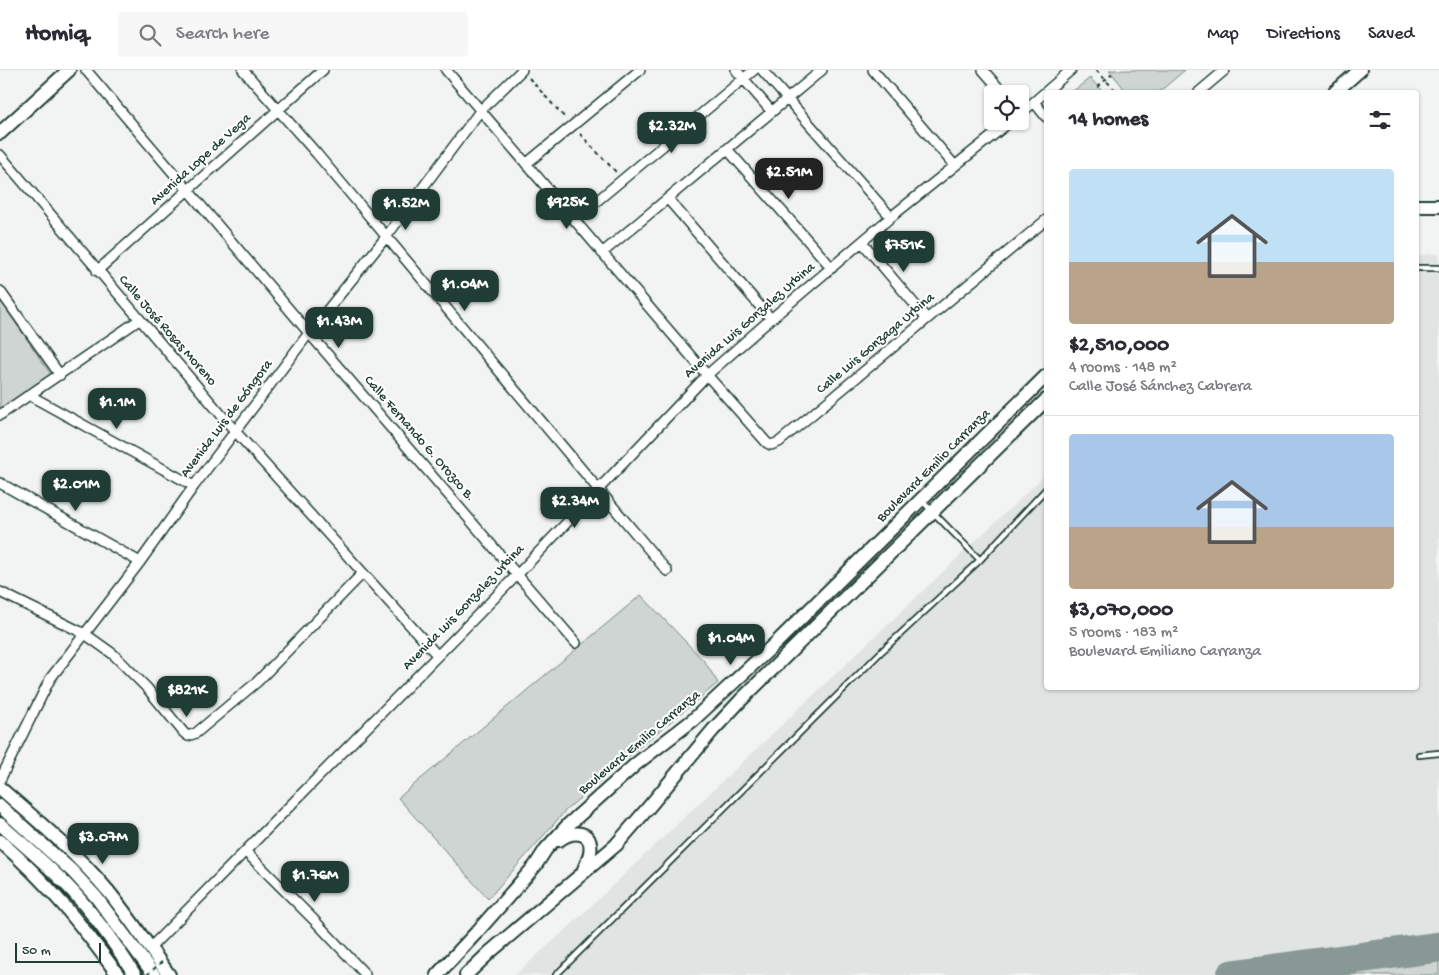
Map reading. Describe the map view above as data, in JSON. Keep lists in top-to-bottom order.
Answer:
{
  "streets": {
    "street": [
      "Avenida Lope de Vega",
      "Avenida Luis Gonzalez Urbina",
      "Calle José Rosas Moreno",
      "Calle Luis Gonzaga Urbina",
      "Avenida Luis de Góngora",
      "Calle Fernando G. Orozco B.",
      "Boulevard Emilio Carranza"
    ]
  },
  "crossings": [
    ["Avenida Lope de Vega", "Calle José Rosas Moreno"],
    ["Avenida Lope de Vega", "Calle Fernando G. Orozco B."],
    ["Avenida Luis Gonzalez Urbina", "Calle José Rosas Moreno"],
    ["Avenida Luis Gonzalez Urbina", "Calle Luis Gonzaga Urbina"],
    ["Avenida Luis Gonzalez Urbina", "Calle Fernando G. Orozco B."],
    ["Calle José Rosas Moreno", "Avenida Luis de Góngora"],
    ["Avenida Luis de Góngora", "Calle Fernando G. Orozco B."]
  ],
  "scale_bar": "50 m",
  "page": {
    "header": "Homiq",
    "search": "Search here",
    "nav": ["Map", "Directions", "Saved"],
    "heading": "14 homes",
    "price": [
      "$2.32M",
      "$2.51M",
      "$925K",
      "$1.52M",
      "$751K",
      "$1.04M",
      "$1.43M",
      "$1.1M",
      "$2.01M",
      "$2.34M",
      "$1.04M",
      "$821K",
      "$3.07M",
      "$1.76M"
    ],
    "list": [
      {
        "name": "$2,510,000",
        "note": "4 rooms · 148 m² · Calle José Sánchez Cabrera"
      },
      {
        "name": "$3,070,000",
        "note": "5 rooms · 183 m² · Boulevard Emiliano Carranza"
      }
    ],
    "scale": "50 m"
  }
}
